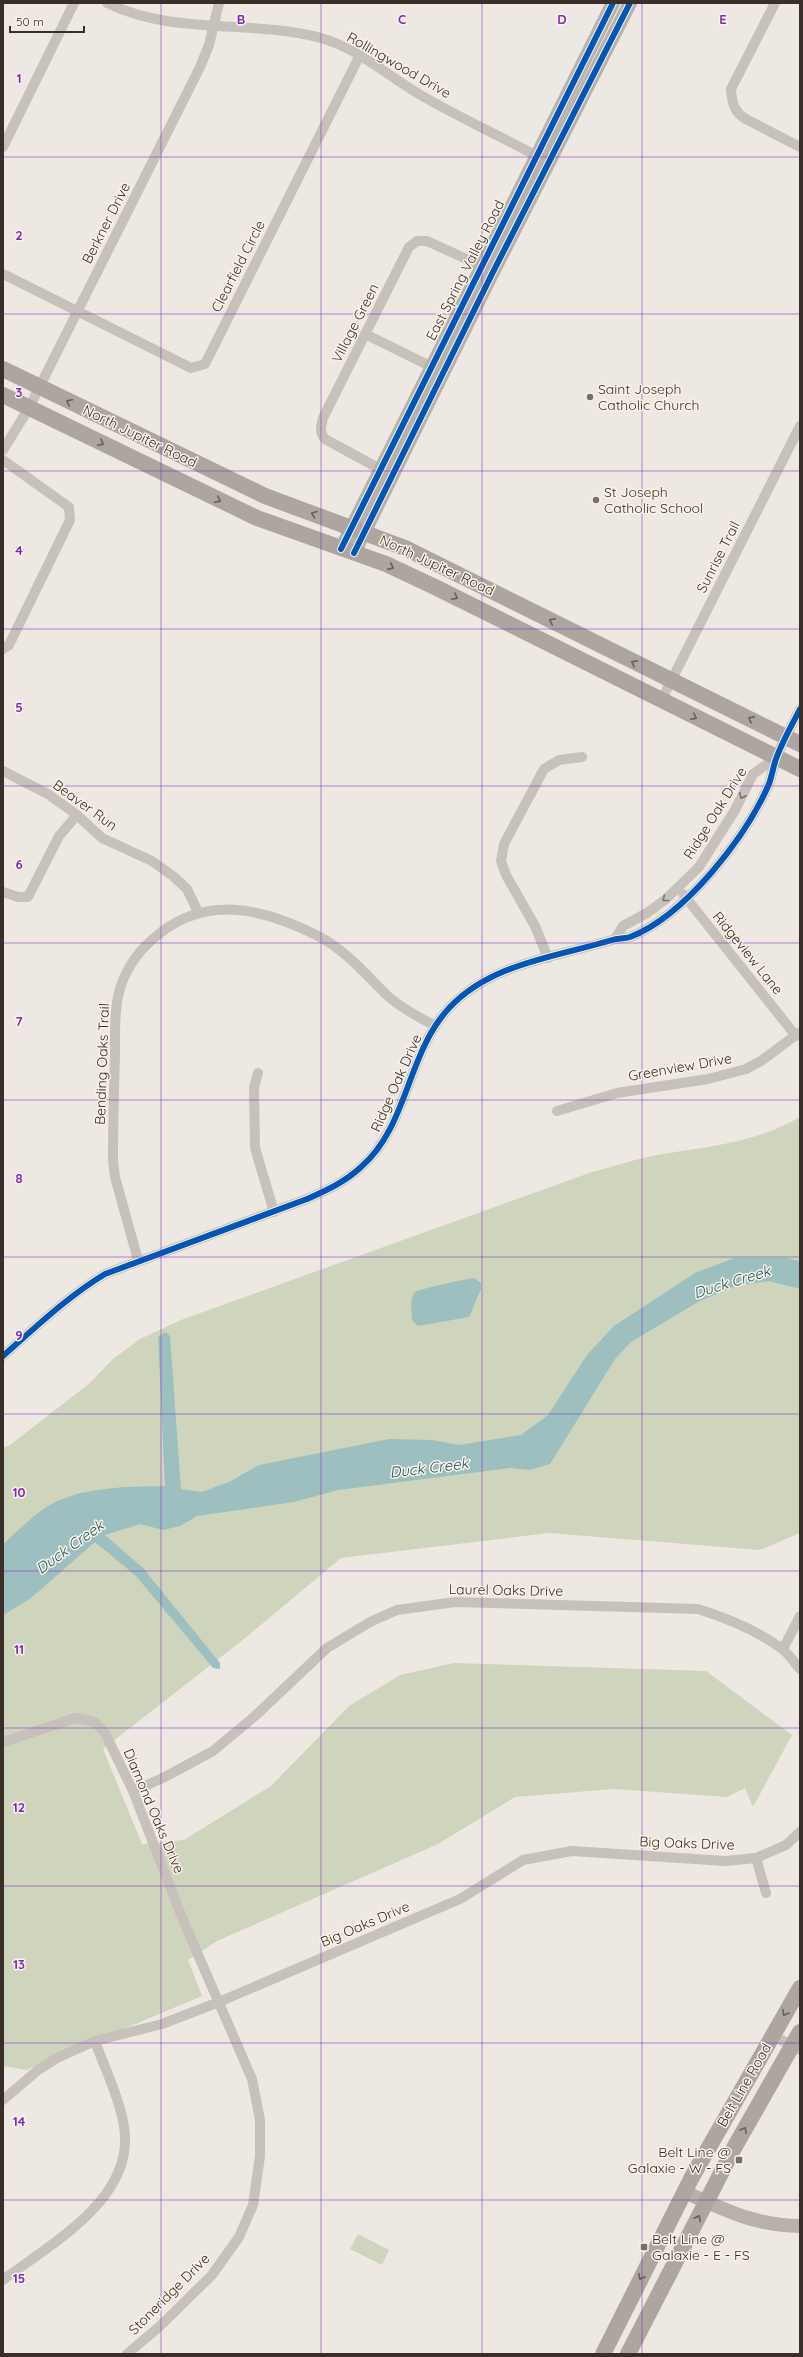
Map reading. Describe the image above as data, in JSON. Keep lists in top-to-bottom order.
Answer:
{
  "streets": {
    "main road": ["North Jupiter Road", "Belt Line Road"],
    "street": [
      "Rollingwood Drive",
      "Berkner Drive",
      "Clearfield Circle",
      "East Spring Valley Road",
      "Village Green",
      "Sunrise Trail",
      "Beaver Run",
      "Ridge Oak Drive",
      "Ridgeview Lane",
      "Bending Oaks Trail",
      "Greenview Drive",
      "Laurel Oaks Drive",
      "Diamond Oaks Drive",
      "Big Oaks Drive",
      "Stoneridge Drive"
    ]
  },
  "crossings": [
    ["Rollingwood Drive", "Berkner Drive"],
    ["Rollingwood Drive", "Clearfield Circle"],
    ["Rollingwood Drive", "East Spring Valley Road"],
    ["Berkner Drive", "Clearfield Circle"],
    ["Berkner Drive", "North Jupiter Road"],
    ["East Spring Valley Road", "Village Green"],
    ["East Spring Valley Road", "North Jupiter Road"],
    ["North Jupiter Road", "Sunrise Trail"],
    ["North Jupiter Road", "Ridge Oak Drive"],
    ["Beaver Run", "Bending Oaks Trail"],
    ["Ridge Oak Drive", "Ridgeview Lane"],
    ["Ridge Oak Drive", "Bending Oaks Trail"],
    ["Ridgeview Lane", "Greenview Drive"],
    ["Laurel Oaks Drive", "Diamond Oaks Drive"],
    ["Diamond Oaks Drive", "Big Oaks Drive"],
    ["Diamond Oaks Drive", "Stoneridge Drive"],
    ["Big Oaks Drive", "Stoneridge Drive"]
  ],
  "water": ["Duck Creek"],
  "places": {
    "other": ["Saint Joseph Catholic Church", "St Joseph Catholic School"],
    "transit": ["Belt Line @ Galaxie - W - FS", "Belt Line @ Galaxie - E - FS"]
  },
  "scale_bar": "50 m",
  "grid": {
    "columns": [
      "B",
      "C",
      "D",
      "E"
    ],
    "rows": [
      "1",
      "2",
      "3",
      "4",
      "5",
      "6",
      "7",
      "8",
      "9",
      "10",
      "11",
      "12",
      "13",
      "14",
      "15"
    ]
  }
}
